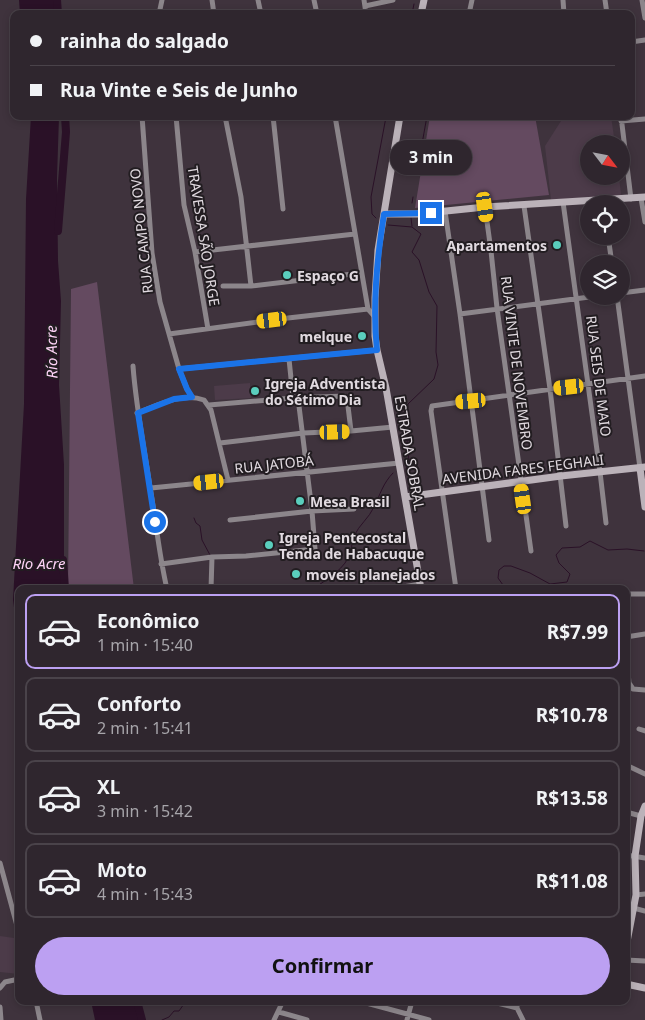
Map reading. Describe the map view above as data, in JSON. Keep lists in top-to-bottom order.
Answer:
{
  "streets": {
    "street": [
      "RUA CAMPO NOVO",
      "TRAVESSA SÃO JORGE",
      "RUA VINTE DE NOVEMBRO",
      "RUA SEIS DE MAIO",
      "ESTRADA SOBRAL",
      "RUA JATOBÁ",
      "AVENIDA FARES FEGHALI"
    ]
  },
  "crossings": [
    ["RUA VINTE DE NOVEMBRO", "AVENIDA FARES FEGHALI"],
    ["RUA SEIS DE MAIO", "AVENIDA FARES FEGHALI"],
    ["ESTRADA SOBRAL", "RUA JATOBÁ"],
    ["ESTRADA SOBRAL", "AVENIDA FARES FEGHALI"]
  ],
  "water": ["Río Acre", "Rio Acre"],
  "places": [
    "Apartamentos",
    "Espaço G",
    "melque",
    "Igreja Adventista do Sétimo Dia",
    "Mesa Brasil",
    "Igreja Pentecostal Tenda de Habacuque",
    "moveis planejados"
  ],
  "north": "bottom right",
  "page": {
    "banner": ["rainha do salgado", "Rua Vinte e Seis de Junho"],
    "bubble": "3 min",
    "list": [
      {
        "name": "Econômico",
        "note": "1 min · 15:40",
        "value": "R$7.99"
      },
      {
        "name": "Conforto",
        "note": "2 min · 15:41",
        "value": "R$10.78"
      },
      {
        "name": "XL",
        "note": "3 min · 15:42",
        "value": "R$13.58"
      },
      {
        "name": "Moto",
        "note": "4 min · 15:43",
        "value": "R$11.08"
      }
    ],
    "buttons": "Confirmar"
  }
}
